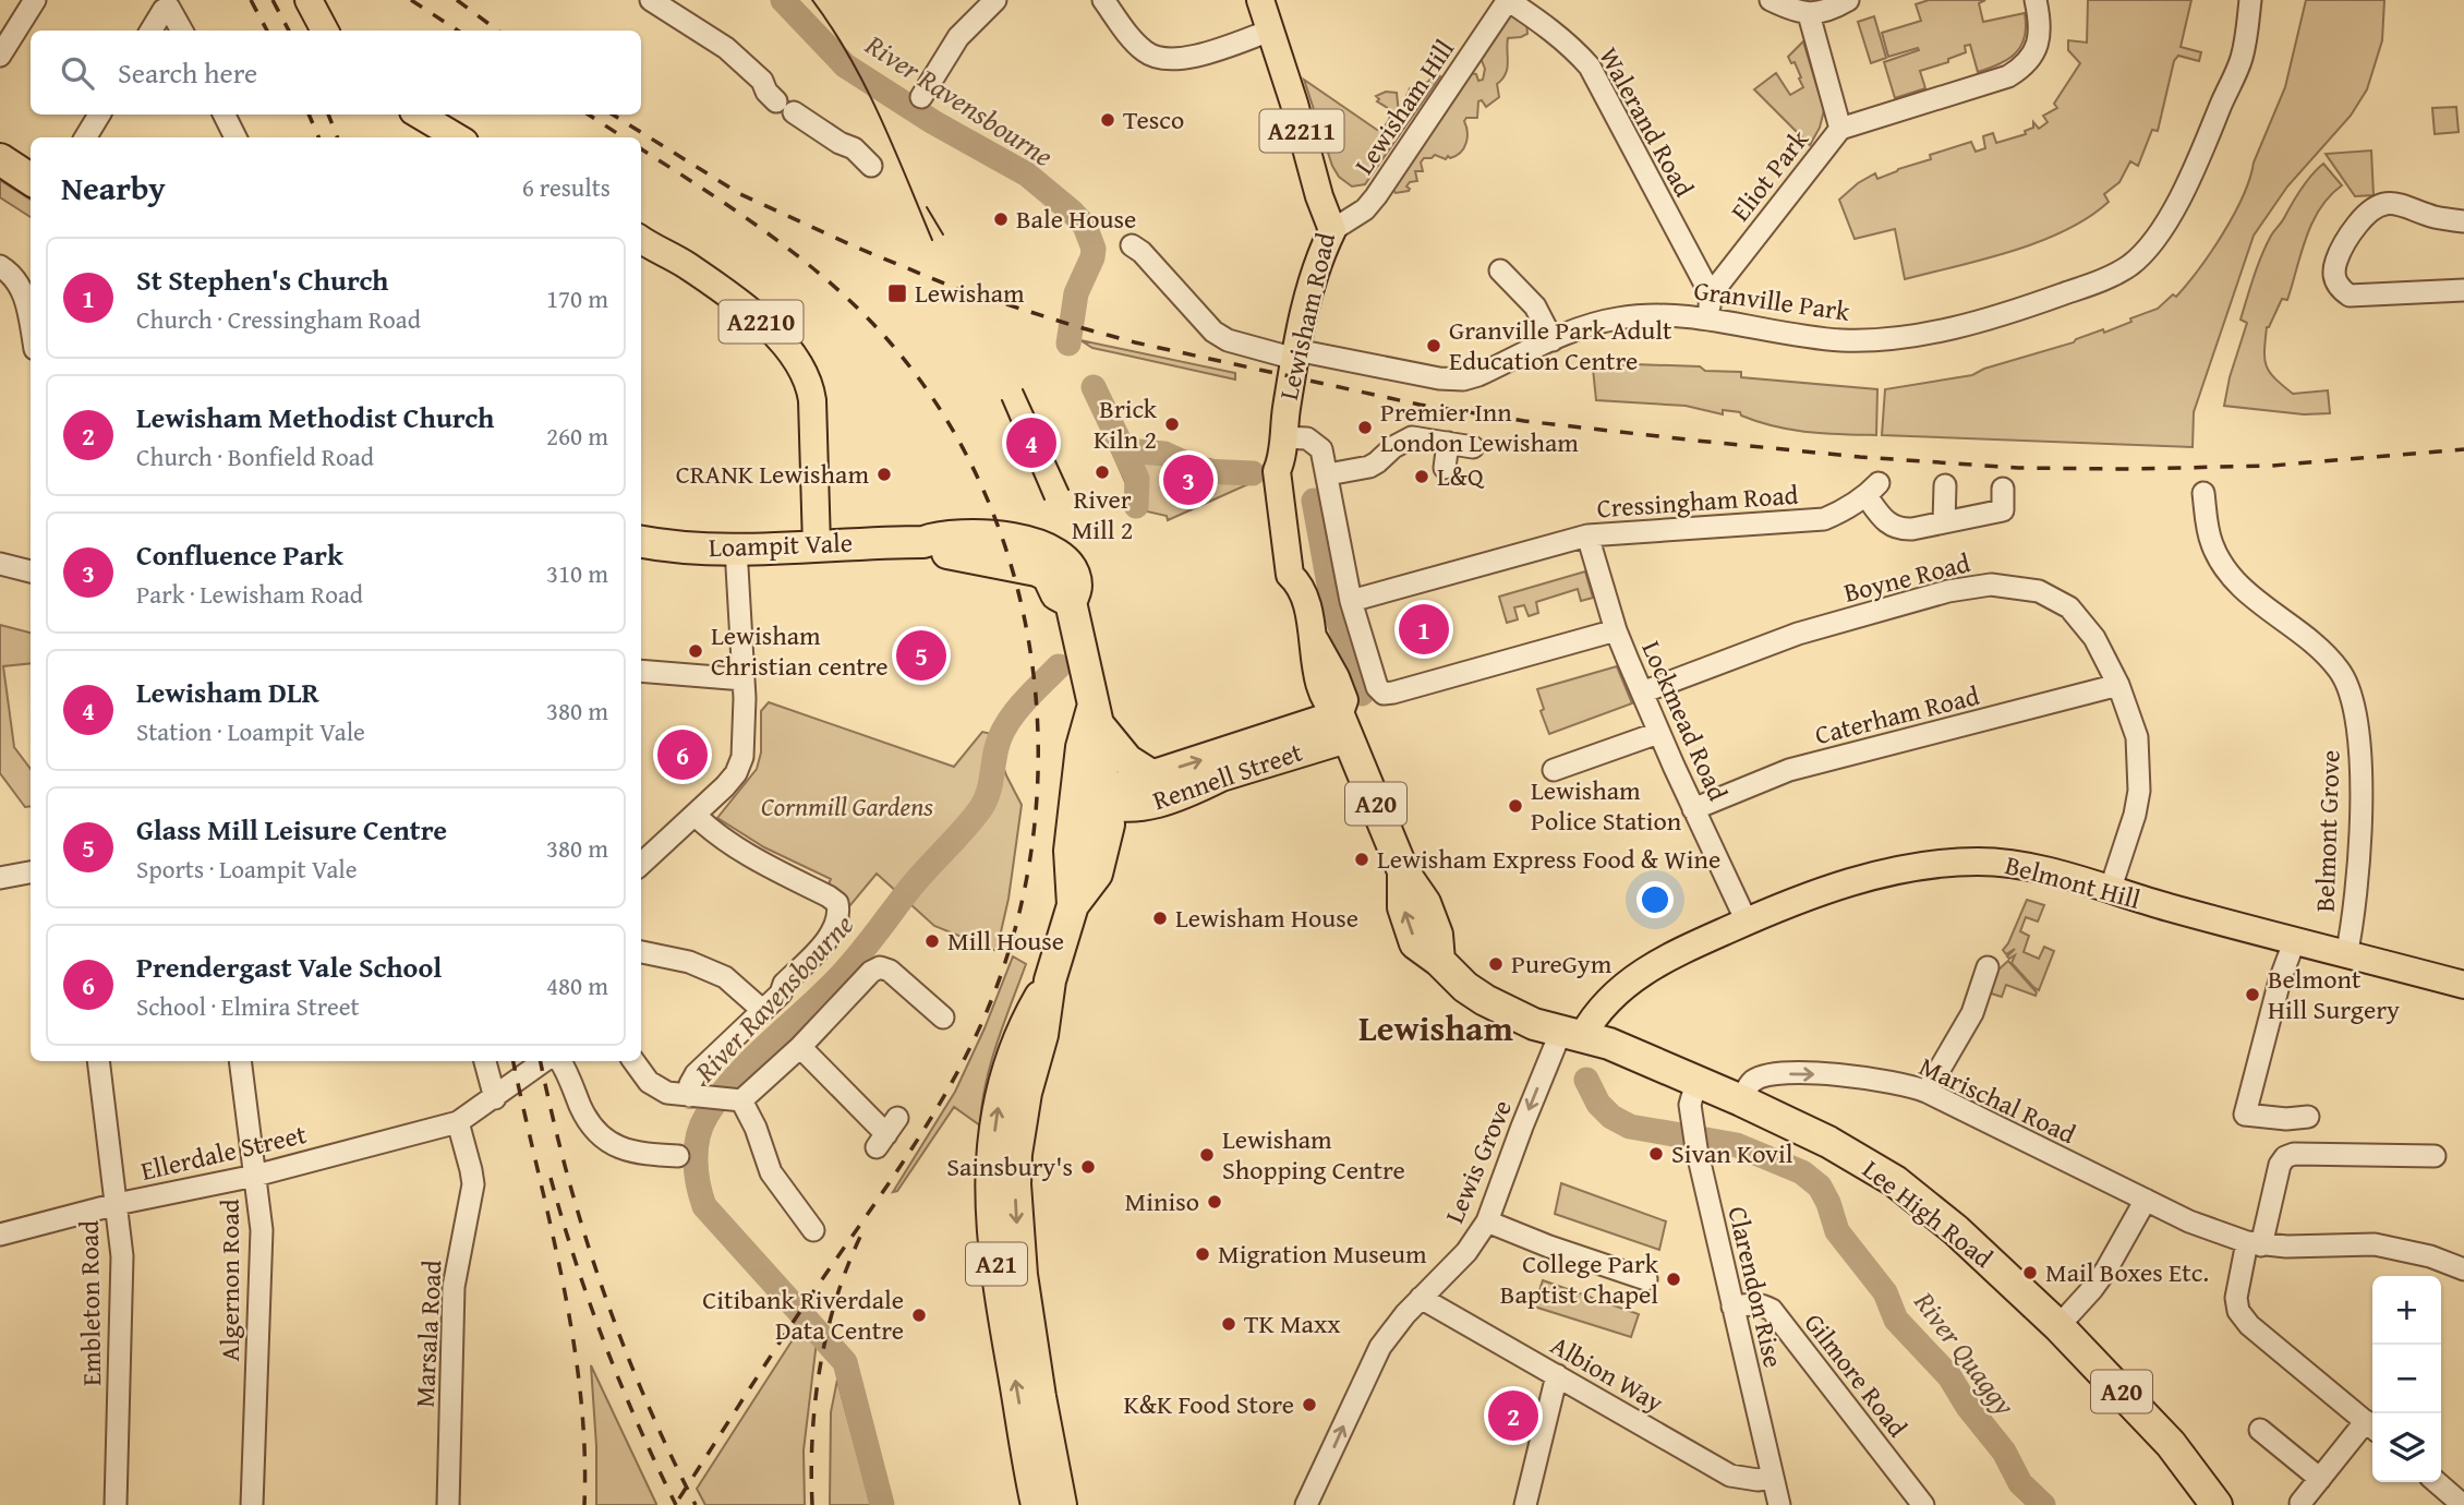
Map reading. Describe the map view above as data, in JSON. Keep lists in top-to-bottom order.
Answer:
{
  "streets": {
    "highway": [
      "Loampit Vale",
      "Rennell Street",
      "A20",
      "Lee High Road",
      "A21"
    ],
    "main road": [
      "A2211",
      "Lewisham Road",
      "A2210",
      "Belmont Hill"
    ],
    "street": [
      "Lewisham Hill",
      "Walerand Road",
      "Eliot Park",
      "Granville Park",
      "Cressingham Road",
      "Boyne Road",
      "Caterham Road",
      "Lockmead Road",
      "Belmont Grove",
      "Marischal Road",
      "Ellerdale Street",
      "Lewis Grove",
      "Algernon Road",
      "Clarendon Rise",
      "Embleton Road",
      "Marsala Road",
      "Albion Way",
      "Gilmore Road"
    ]
  },
  "crossings": [
    ["Lewisham Hill", "Walerand Road"],
    ["Lewisham Hill", "Lewisham Road"],
    ["Walerand Road", "Eliot Park"],
    ["Granville Park", "Lewisham Road"],
    ["A2210", "Loampit Vale"],
    ["Cressingham Road", "Lockmead Road"],
    ["Loampit Vale", "Rennell Street"],
    ["Boyne Road", "Caterham Road"],
    ["Boyne Road", "Lockmead Road"],
    ["Boyne Road", "Belmont Hill"],
    ["Caterham Road", "Lockmead Road"],
    ["Lockmead Road", "Belmont Hill"],
    ["Rennell Street", "A20"],
    ["Rennell Street", "A21"],
    ["A20", "Belmont Hill"],
    ["A20", "Lewis Grove"],
    ["A20", "Lee High Road"],
    ["Belmont Grove", "Belmont Hill"],
    ["Belmont Hill", "Lewis Grove"],
    ["Belmont Hill", "Lee High Road"],
    ["Marischal Road", "Lee High Road"],
    ["Ellerdale Street", "Algernon Road"],
    ["Ellerdale Street", "Embleton Road"],
    ["Ellerdale Street", "Marsala Road"],
    ["Lewis Grove", "Lee High Road"],
    ["Lewis Grove", "Albion Way"],
    ["Lee High Road", "Clarendon Rise"],
    ["Clarendon Rise", "Albion Way"],
    ["Clarendon Rise", "Gilmore Road"]
  ],
  "districts": ["Lewisham"],
  "water": ["River Ravensbourne", "River Quaggy"],
  "parks": ["Cornmill Gardens"],
  "places": {
    "other": [
      "Tesco",
      "Bale House",
      "Granville Park Adult Education Centre",
      "Brick Kiln 2",
      "Premier Inn London Lewisham",
      "River Mill 2",
      "CRANK Lewisham",
      "L&Q",
      "Lewisham Christian centre",
      "Lewisham Police Station",
      "Lewisham Express Food & Wine",
      "Lewisham House",
      "Mill House",
      "PureGym",
      "Belmont Hill Surgery",
      "Sivan Kovil",
      "Lewisham Shopping Centre",
      "Sainsbury's",
      "Miniso",
      "Migration Museum",
      "Mail Boxes Etc.",
      "College Park Baptist Chapel",
      "Citibank Riverdale Data Centre",
      "TK Maxx",
      "K&K Food Store"
    ],
    "transit": ["Lewisham"]
  },
  "page": {
    "search": "Search here",
    "heading": ["Nearby", "6 results"],
    "list": [
      {
        "mark": "1",
        "name": "St Stephen's Church",
        "note": "Church · Cressingham Road",
        "value": "170 m"
      },
      {
        "mark": "2",
        "name": "Lewisham Methodist Church",
        "note": "Church · Bonfield Road",
        "value": "260 m"
      },
      {
        "mark": "3",
        "name": "Confluence Park",
        "note": "Park · Lewisham Road",
        "value": "310 m"
      },
      {
        "mark": "4",
        "name": "Lewisham DLR",
        "note": "Station · Loampit Vale",
        "value": "380 m"
      },
      {
        "mark": "5",
        "name": "Glass Mill Leisure Centre",
        "note": "Sports · Loampit Vale",
        "value": "380 m"
      },
      {
        "mark": "6",
        "name": "Prendergast Vale School",
        "note": "School · Elmira Street",
        "value": "480 m"
      }
    ],
    "pins": [
      "4",
      "3",
      "1",
      "5",
      "6",
      "2"
    ],
    "map_buttons": ["+", "−"]
  }
}
